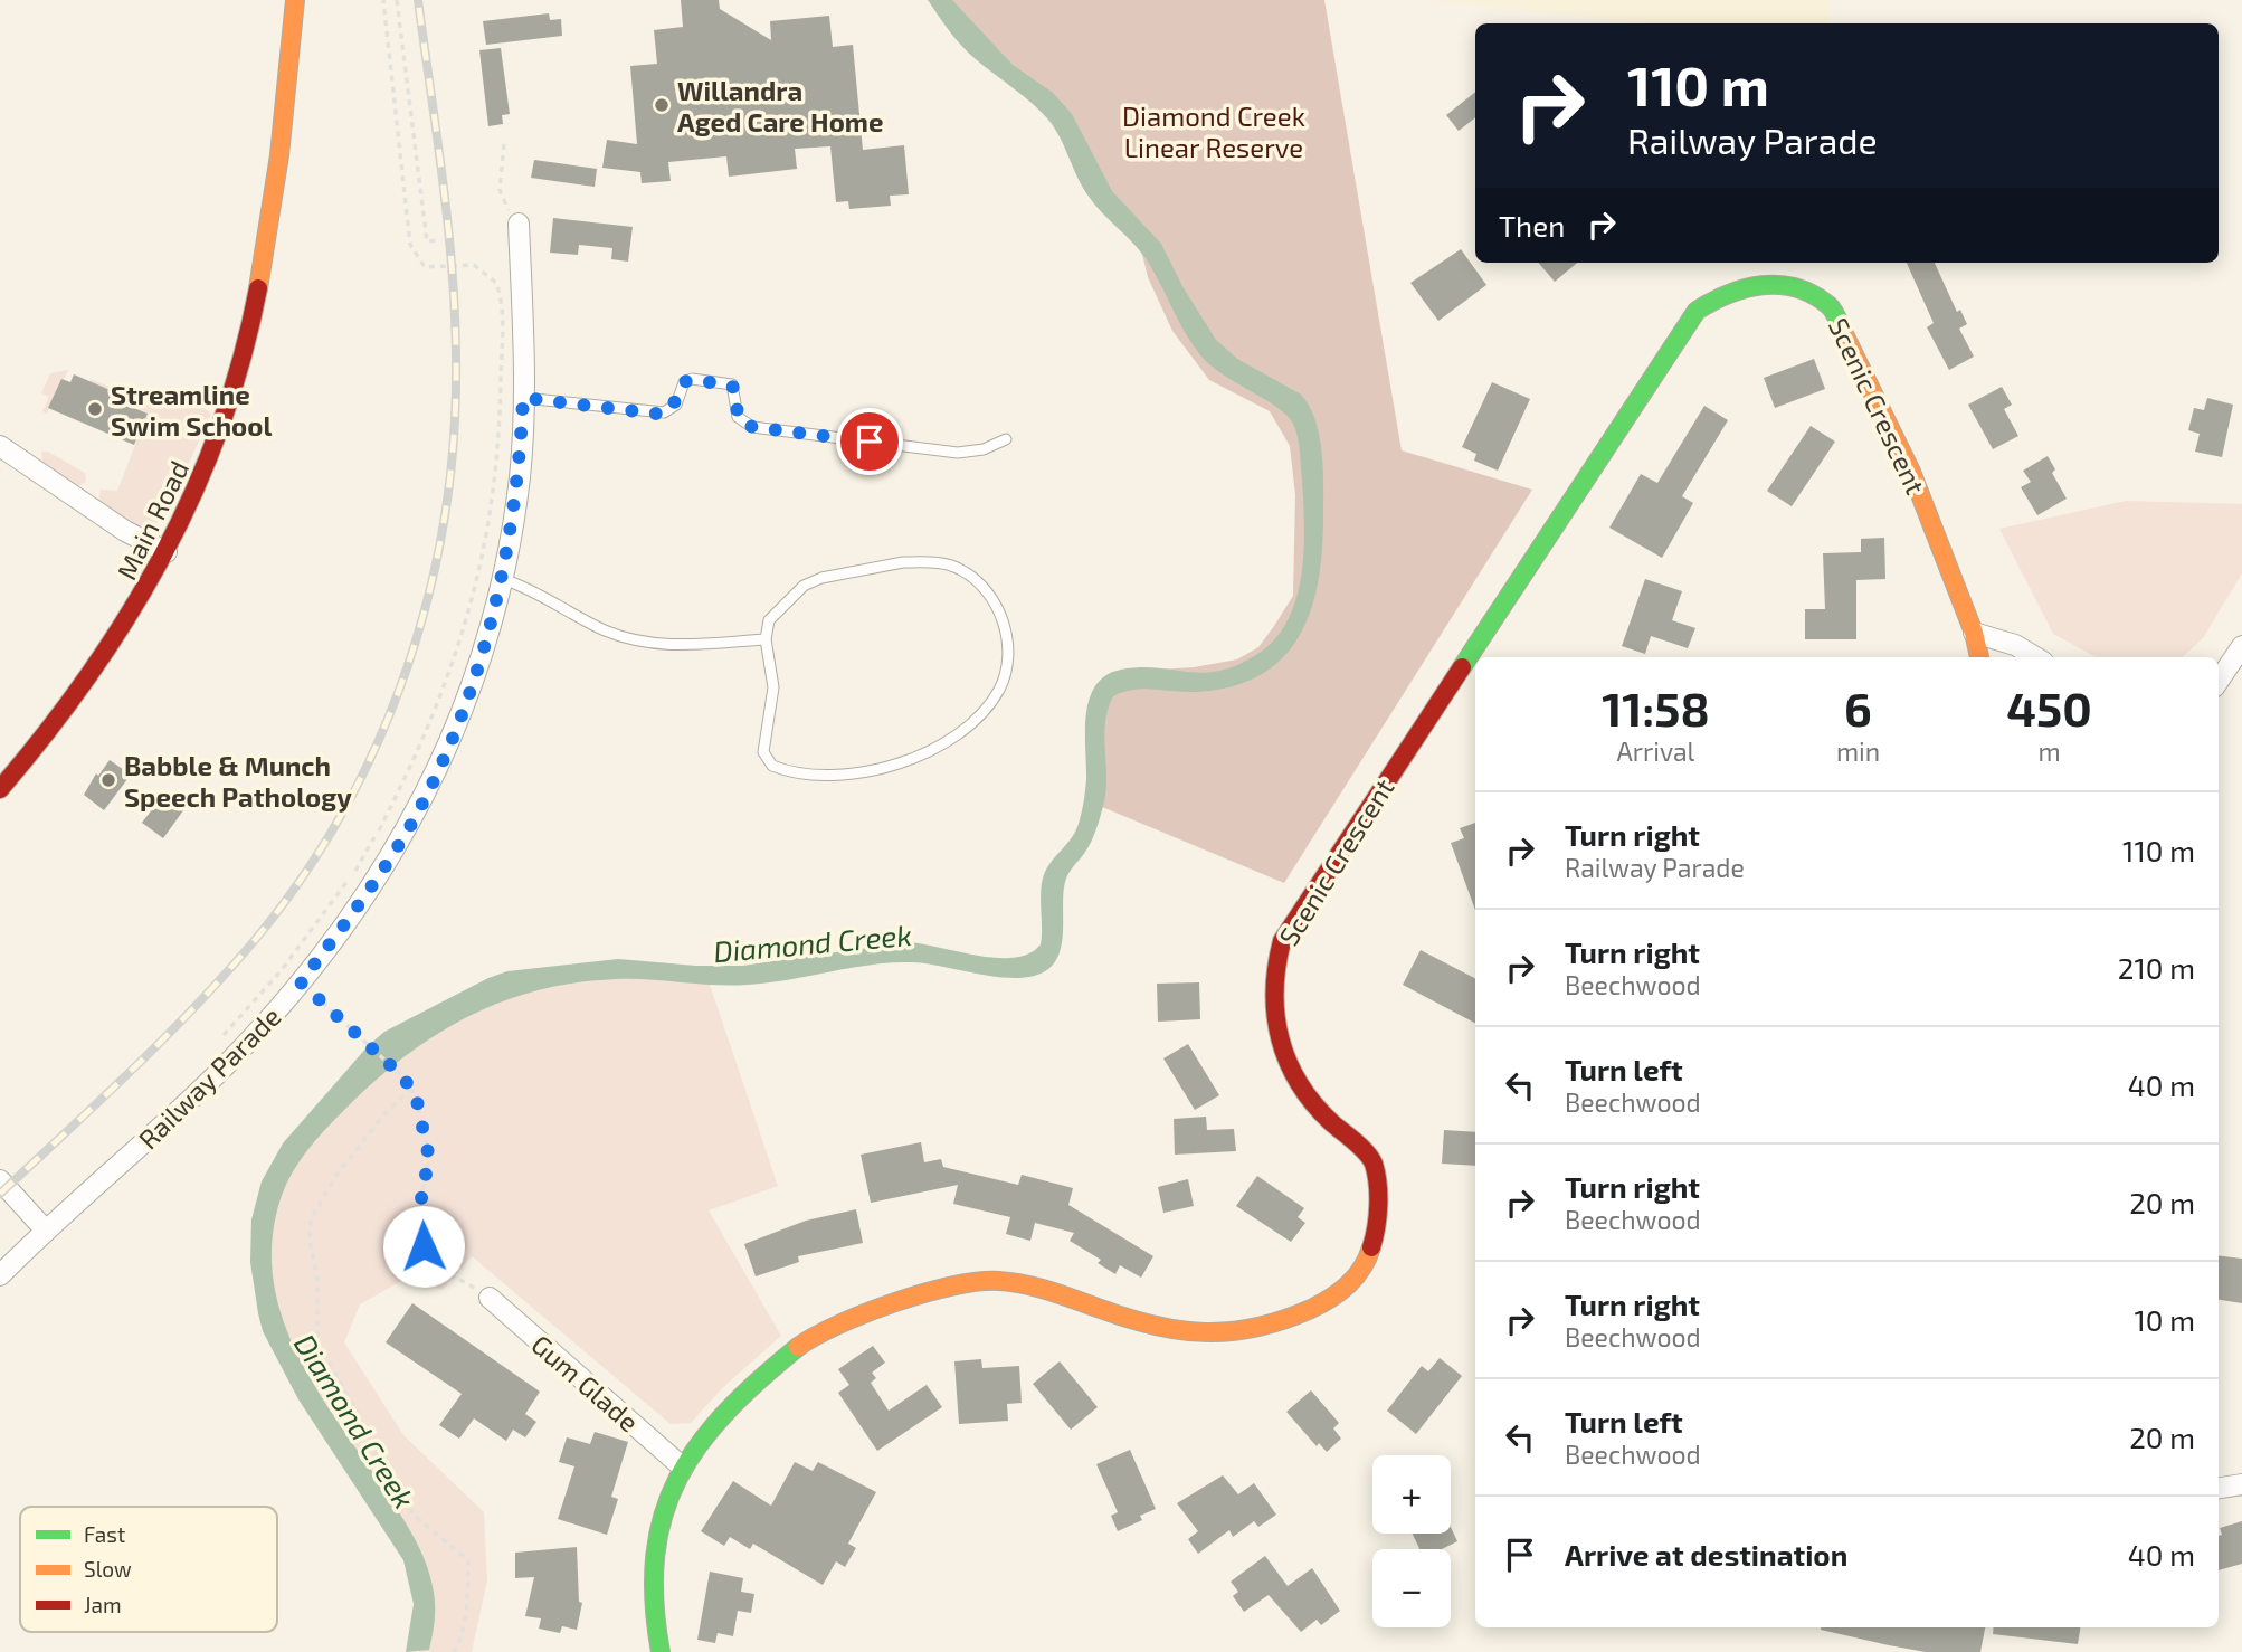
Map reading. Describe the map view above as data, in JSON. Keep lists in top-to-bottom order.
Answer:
{
  "streets": {
    "street": [
      "Scenic Crescent",
      "Main Road",
      "Railway Parade",
      "Gum Glade"
    ]
  },
  "crossings": [
    ["Scenic Crescent", "Gum Glade"]
  ],
  "water": ["Diamond Creek"],
  "parks": ["Diamond Creek Linear Reserve"],
  "places": ["Willandra Aged Care Home", "Streamline Swim School", "Babble & Munch Speech Pathology"],
  "legend": ["Fast", "Slow", "Jam"],
  "page": {
    "turn": ["110 m", "Railway Parade"],
    "then": "Then",
    "eta": [
      "11:58",
      "Arrival",
      "6",
      "min",
      "450",
      "m"
    ],
    "list": [
      {
        "name": "Turn right",
        "note": "Railway Parade",
        "value": "110 m"
      },
      {
        "name": "Turn right",
        "note": "Beechwood",
        "value": "210 m"
      },
      {
        "name": "Turn left",
        "note": "Beechwood",
        "value": "40 m"
      },
      {
        "name": "Turn right",
        "note": "Beechwood",
        "value": "20 m"
      },
      {
        "name": "Turn right",
        "note": "Beechwood",
        "value": "10 m"
      },
      {
        "name": "Turn left",
        "note": "Beechwood",
        "value": "20 m"
      },
      {
        "name": "Arrive at destination",
        "value": "40 m"
      }
    ],
    "map_buttons": ["+", "−"]
  }
}
